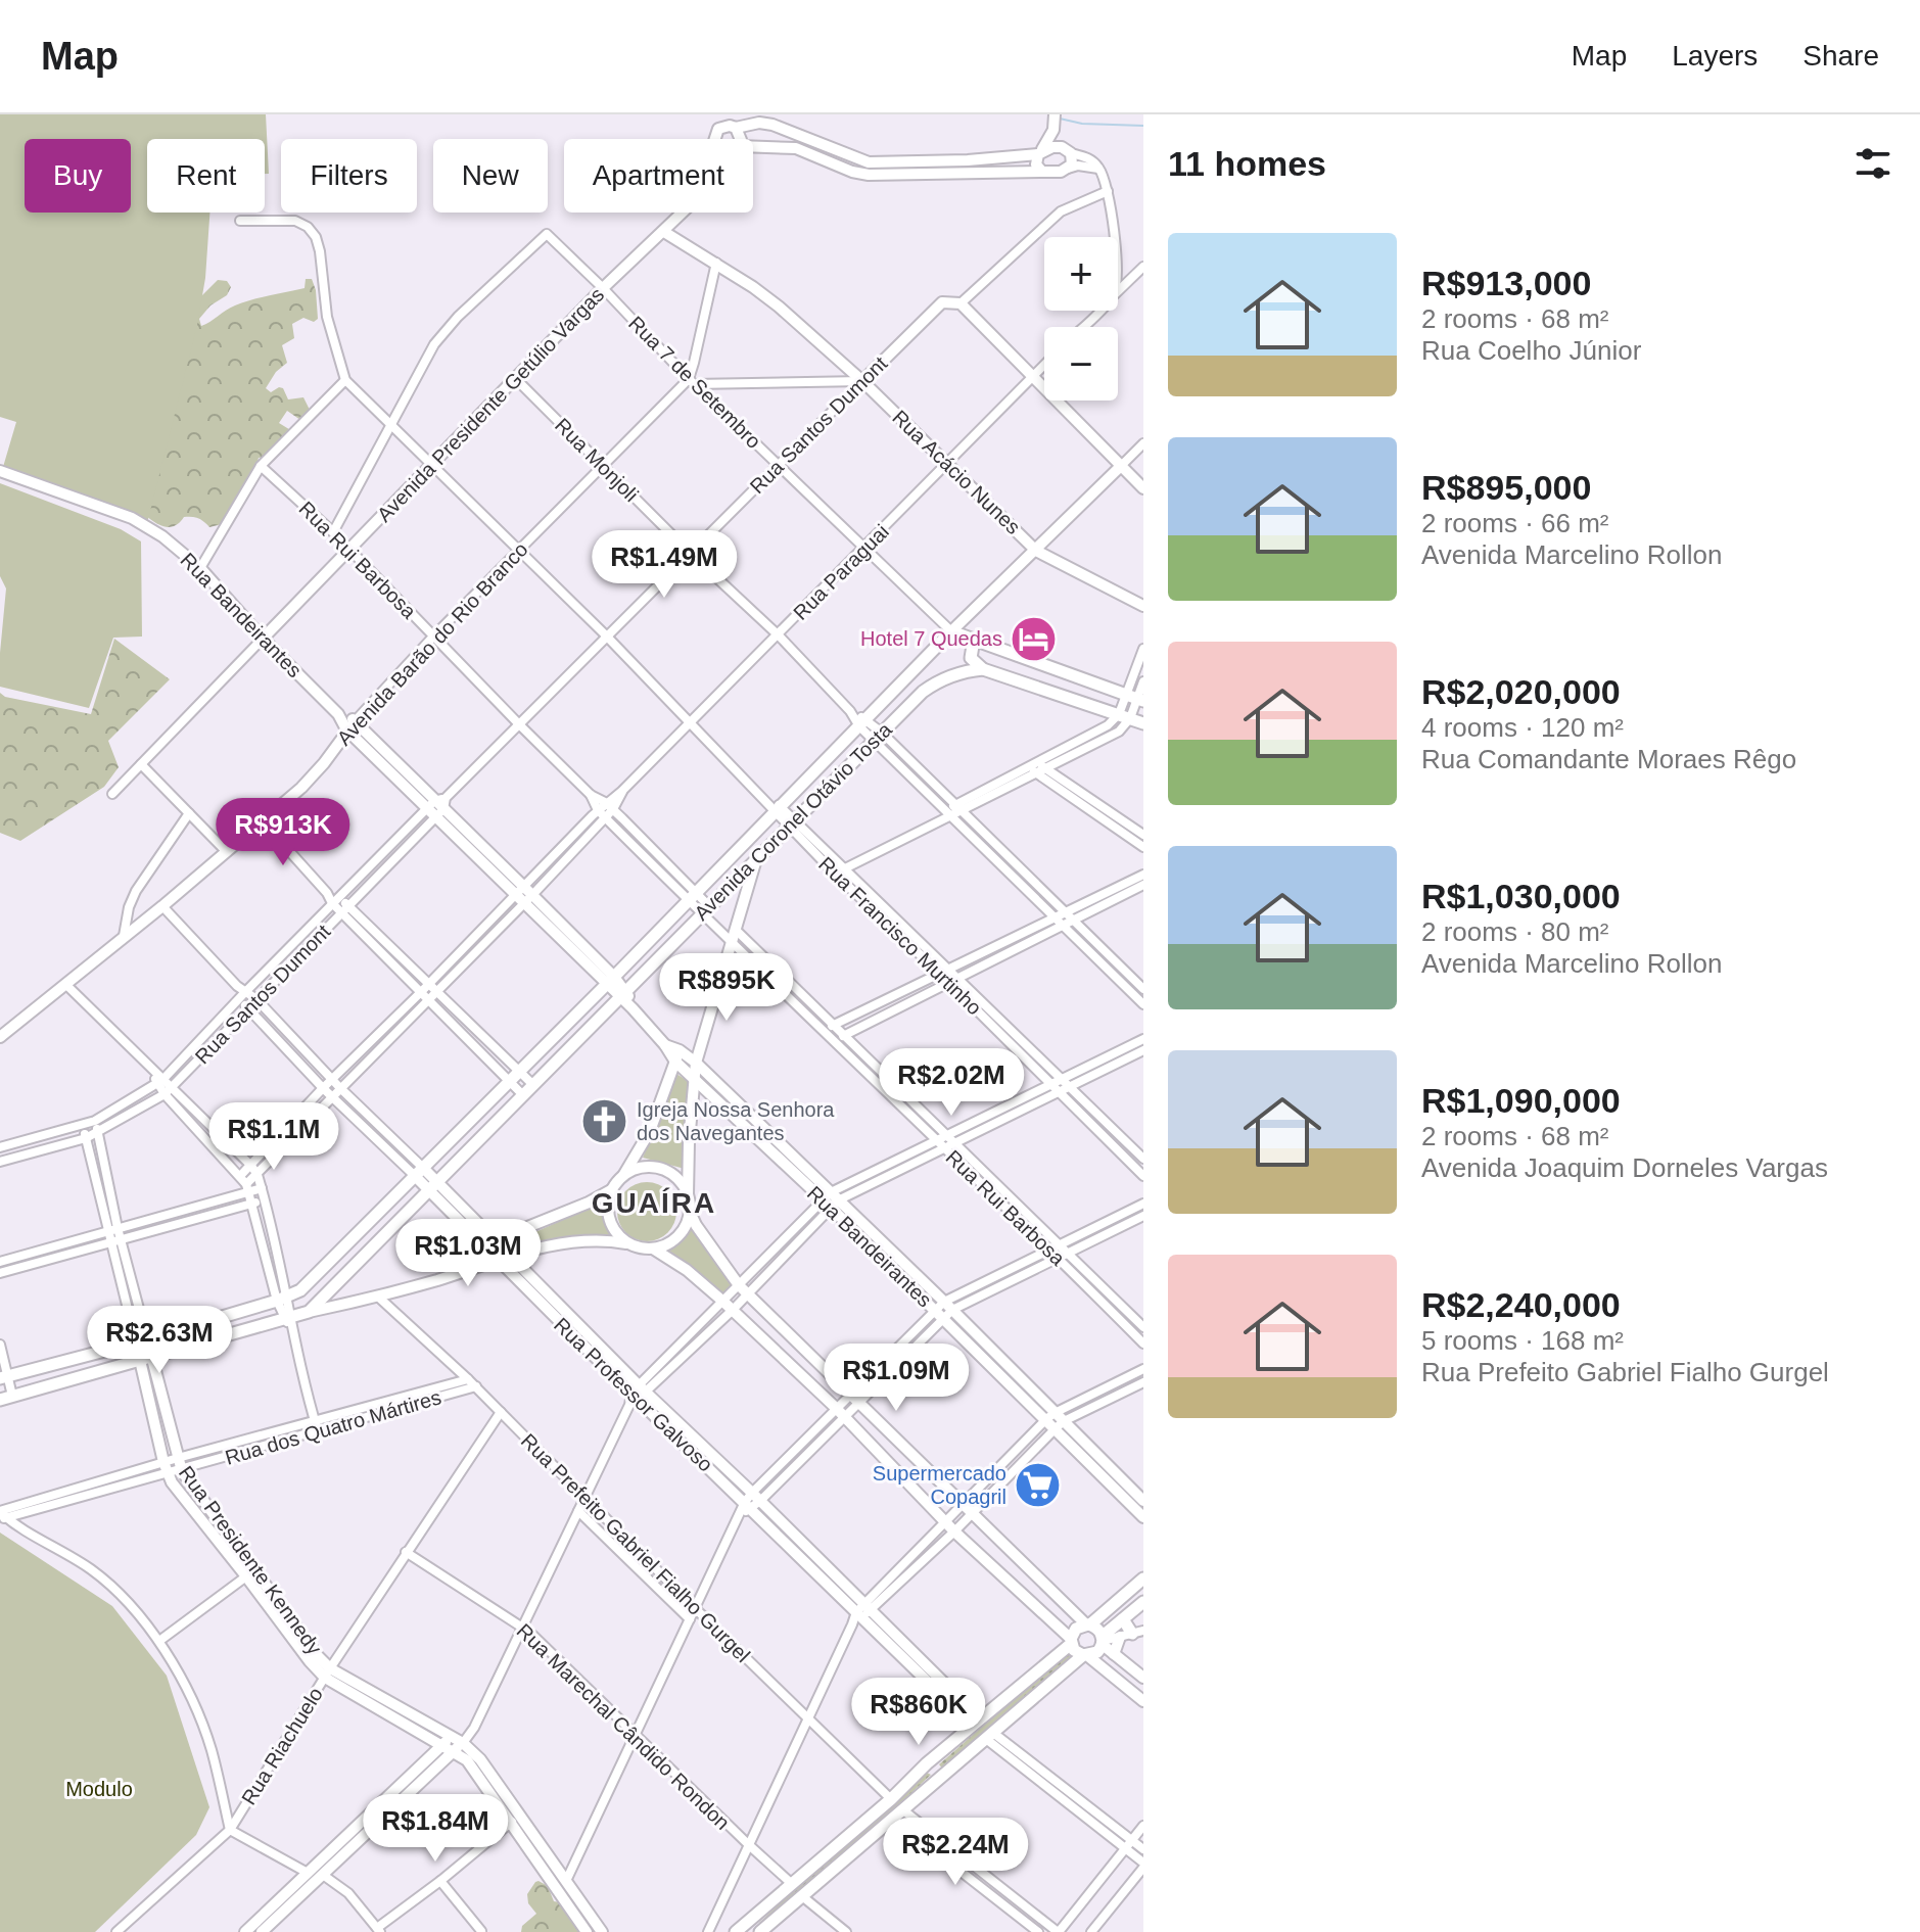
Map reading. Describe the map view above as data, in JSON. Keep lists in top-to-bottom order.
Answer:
{
  "streets": {
    "main road": ["Avenida Coronel Otávio Tosta"],
    "street": [
      "Rua 7 de Setembro",
      "Avenida Presidente Getúlio Vargas",
      "Rua Santos Dumont",
      "Rua Monjoli",
      "Rua Acácio Nunes",
      "Rua Rui Barbosa",
      "Rua Paraguai",
      "Rua Bandeirantes",
      "Avenida Barão do Rio Branco",
      "Rua Francisco Murtinho",
      "Rua Professor Galvoso",
      "Rua dos Quatro Mártires",
      "Rua Prefeito Gabriel Fialho Gurgel",
      "Rua Presidente Kennedy",
      "Rua Marechal Cândido Rondon",
      "Rua Riachuelo"
    ]
  },
  "crossings": [
    ["Rua 7 de Setembro", "Avenida Presidente Getúlio Vargas"],
    ["Rua 7 de Setembro", "Rua Santos Dumont"],
    ["Rua 7 de Setembro", "Rua Paraguai"],
    ["Rua 7 de Setembro", "Avenida Barão do Rio Branco"],
    ["Rua 7 de Setembro", "Avenida Coronel Otávio Tosta"],
    ["Rua 7 de Setembro", "Rua Francisco Murtinho"],
    ["Avenida Presidente Getúlio Vargas", "Rua Monjoli"],
    ["Avenida Presidente Getúlio Vargas", "Rua Acácio Nunes"],
    ["Avenida Presidente Getúlio Vargas", "Rua Rui Barbosa"],
    ["Avenida Presidente Getúlio Vargas", "Rua Bandeirantes"],
    ["Avenida Presidente Getúlio Vargas", "Rua Francisco Murtinho"],
    ["Rua Santos Dumont", "Rua Monjoli"],
    ["Rua Santos Dumont", "Rua Acácio Nunes"],
    ["Rua Santos Dumont", "Rua Rui Barbosa"],
    ["Rua Santos Dumont", "Rua Bandeirantes"],
    ["Rua Santos Dumont", "Rua Francisco Murtinho"],
    ["Rua Santos Dumont", "Rua Professor Galvoso"],
    ["Rua Santos Dumont", "Rua Presidente Kennedy"],
    ["Rua Monjoli", "Rua Paraguai"],
    ["Rua Monjoli", "Avenida Barão do Rio Branco"],
    ["Rua Monjoli", "Avenida Coronel Otávio Tosta"],
    ["Rua Acácio Nunes", "Rua Paraguai"],
    ["Rua Rui Barbosa", "Rua Paraguai"],
    ["Rua Rui Barbosa", "Avenida Barão do Rio Branco"],
    ["Rua Rui Barbosa", "Avenida Coronel Otávio Tosta"],
    ["Rua Paraguai", "Rua Bandeirantes"],
    ["Rua Paraguai", "Rua Francisco Murtinho"],
    ["Rua Paraguai", "Rua Professor Galvoso"],
    ["Rua Bandeirantes", "Avenida Barão do Rio Branco"],
    ["Rua Bandeirantes", "Avenida Coronel Otávio Tosta"],
    ["Avenida Barão do Rio Branco", "Rua Francisco Murtinho"],
    ["Avenida Barão do Rio Branco", "Rua Professor Galvoso"],
    ["Avenida Coronel Otávio Tosta", "Rua Francisco Murtinho"],
    ["Avenida Coronel Otávio Tosta", "Rua Professor Galvoso"],
    ["Rua dos Quatro Mártires", "Rua Prefeito Gabriel Fialho Gurgel"],
    ["Rua dos Quatro Mártires", "Rua Presidente Kennedy"],
    ["Rua Prefeito Gabriel Fialho Gurgel", "Rua Riachuelo"],
    ["Rua Presidente Kennedy", "Rua Riachuelo"],
    ["Rua Marechal Cândido Rondon", "Rua Riachuelo"]
  ],
  "districts": ["GUAÍRA"],
  "parks": ["Modulo"],
  "places": {
    "hotel": ["Hotel 7 Quedas"],
    "church": ["Igreja Nossa Senhora dos Navegantes"],
    "supermarket": ["Supermercado Copagril"]
  },
  "page": {
    "header": "Map",
    "nav": ["Map", "Layers", "Share"],
    "heading": "11 homes",
    "chip": [
      "Buy",
      "Rent",
      "Filters",
      "New",
      "Apartment"
    ],
    "list": [
      {
        "name": "R$913,000",
        "note": "2 rooms · 68 m² · Rua Coelho Júnior"
      },
      {
        "name": "R$895,000",
        "note": "2 rooms · 66 m² · Avenida Marcelino Rollon"
      },
      {
        "name": "R$2,020,000",
        "note": "4 rooms · 120 m² · Rua Comandante Moraes Rêgo"
      },
      {
        "name": "R$1,030,000",
        "note": "2 rooms · 80 m² · Avenida Marcelino Rollon"
      },
      {
        "name": "R$1,090,000",
        "note": "2 rooms · 68 m² · Avenida Joaquim Dorneles Vargas"
      },
      {
        "name": "R$2,240,000",
        "note": "5 rooms · 168 m² · Rua Prefeito Gabriel Fialho Gurgel"
      }
    ],
    "map_buttons": ["+", "−"],
    "price": [
      "R$1.49M",
      "R$913K",
      "R$895K",
      "R$2.02M",
      "R$1.1M",
      "R$1.03M",
      "R$2.63M",
      "R$1.09M",
      "R$860K",
      "R$1.84M",
      "R$2.24M"
    ]
  }
}
